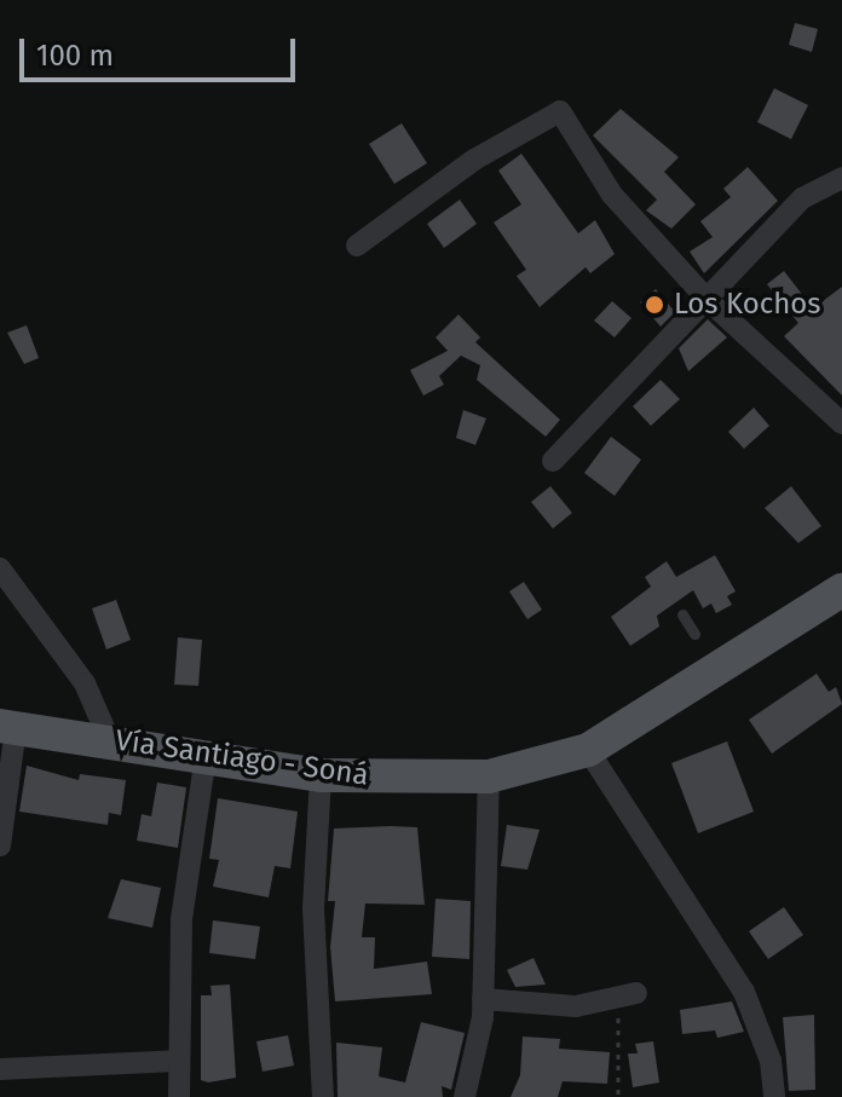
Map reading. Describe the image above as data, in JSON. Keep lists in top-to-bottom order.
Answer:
{
  "streets": {
    "main road": ["Vía Santiago - Soná"]
  },
  "places": ["Los Kochos"],
  "scale_bar": "100 m"
}
